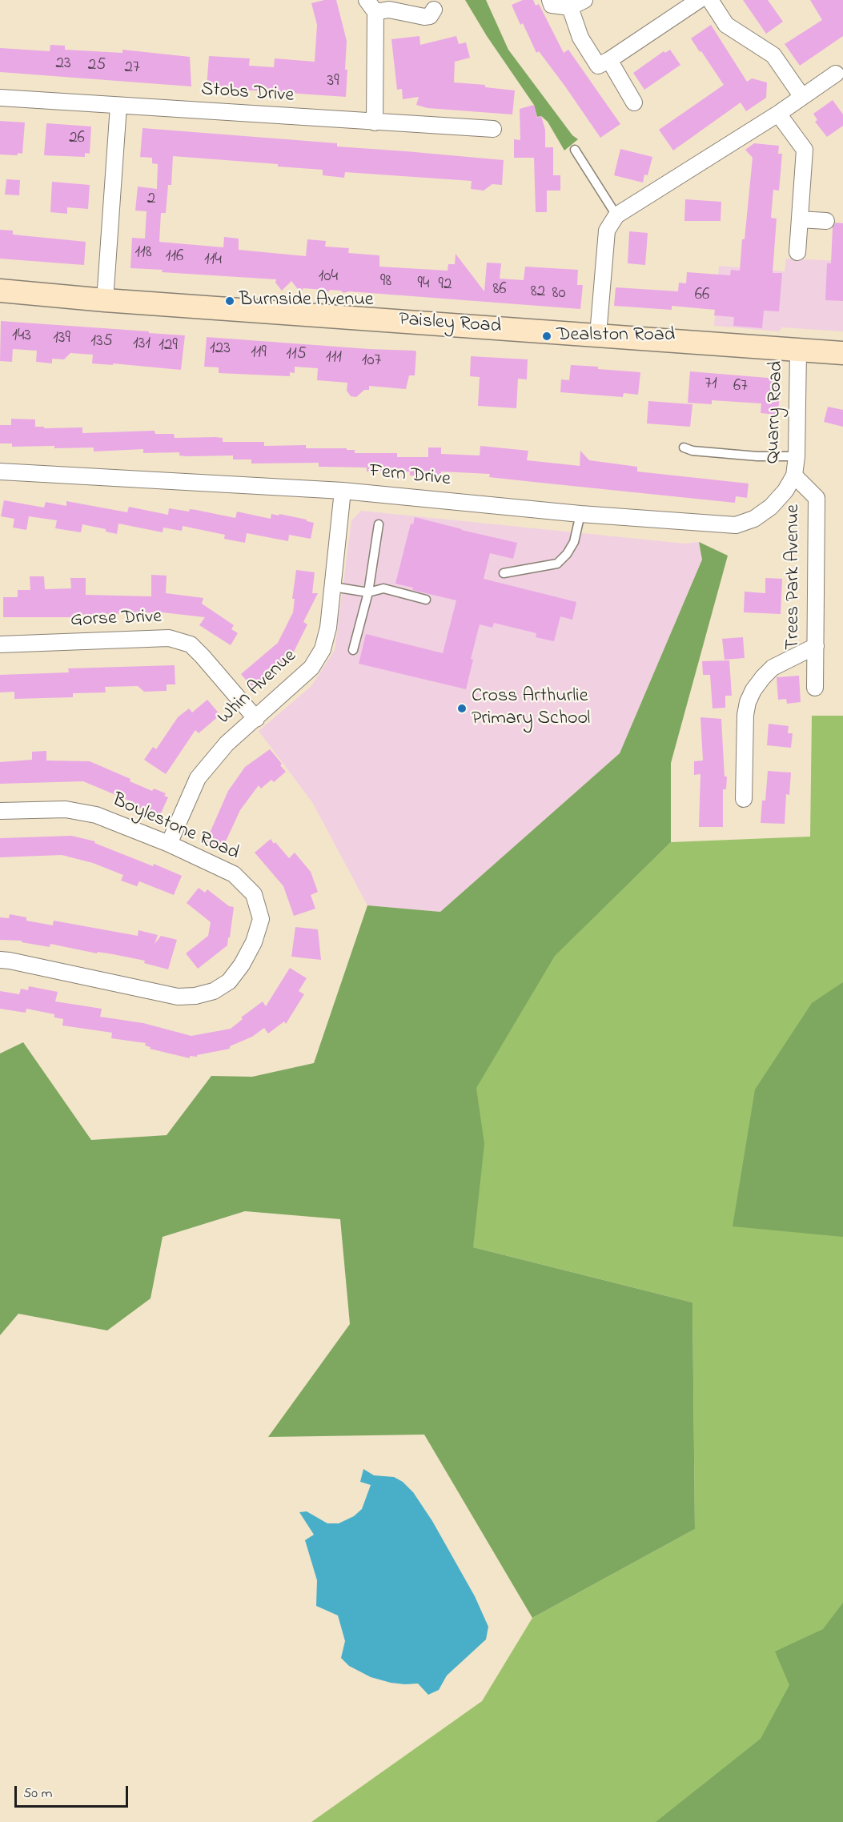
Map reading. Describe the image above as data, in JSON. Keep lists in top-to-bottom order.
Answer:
{
  "streets": {
    "main road": ["Paisley Road"],
    "street": [
      "Stobs Drive",
      "Quarry Road",
      "Fern Drive",
      "Trees Park Avenue",
      "Gorse Drive",
      "Whin Avenue",
      "Boylestone Road"
    ]
  },
  "crossings": [
    ["Paisley Road", "Quarry Road"],
    ["Quarry Road", "Fern Drive"],
    ["Quarry Road", "Trees Park Avenue"],
    ["Fern Drive", "Trees Park Avenue"],
    ["Fern Drive", "Whin Avenue"],
    ["Gorse Drive", "Whin Avenue"],
    ["Whin Avenue", "Boylestone Road"]
  ],
  "places": ["Burnside Avenue", "Dealston Road", "Cross Arthurlie Primary School"],
  "house_numbers": [
    "23",
    "25",
    "27",
    "39",
    "26",
    "2",
    "118",
    "116",
    "114",
    "104",
    "98",
    "94",
    "92",
    "86",
    "82",
    "80",
    "66",
    "143",
    "139",
    "135",
    "131",
    "129",
    "123",
    "119",
    "115",
    "111",
    "107",
    "71",
    "67"
  ],
  "scale_bar": "50 m"
}
